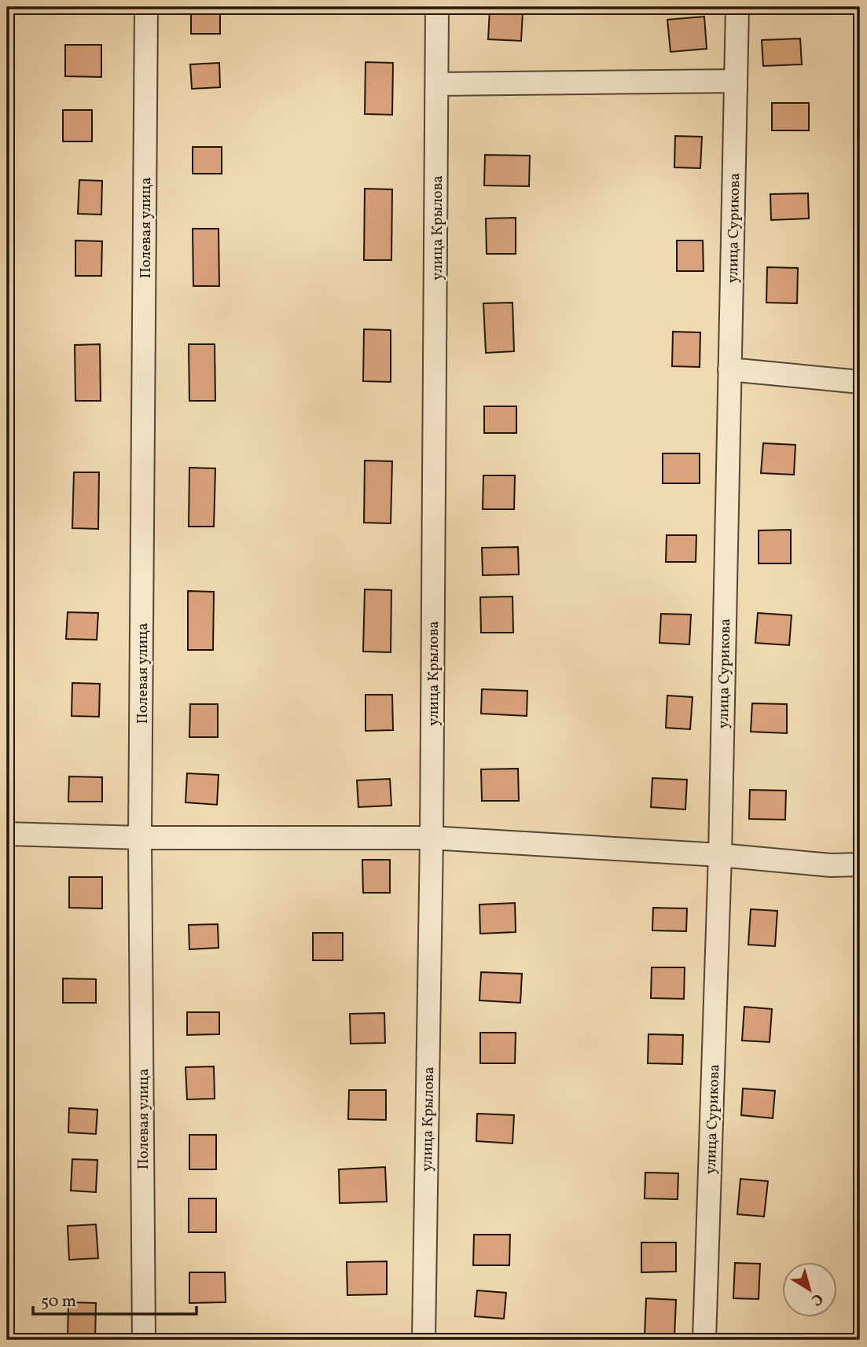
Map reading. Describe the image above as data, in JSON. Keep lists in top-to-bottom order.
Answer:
{
  "streets": {
    "street": ["Полевая улица", "улица Крылова", "улица Сурикова"]
  },
  "scale_bar": "50 m",
  "north": "bottom right"
}
